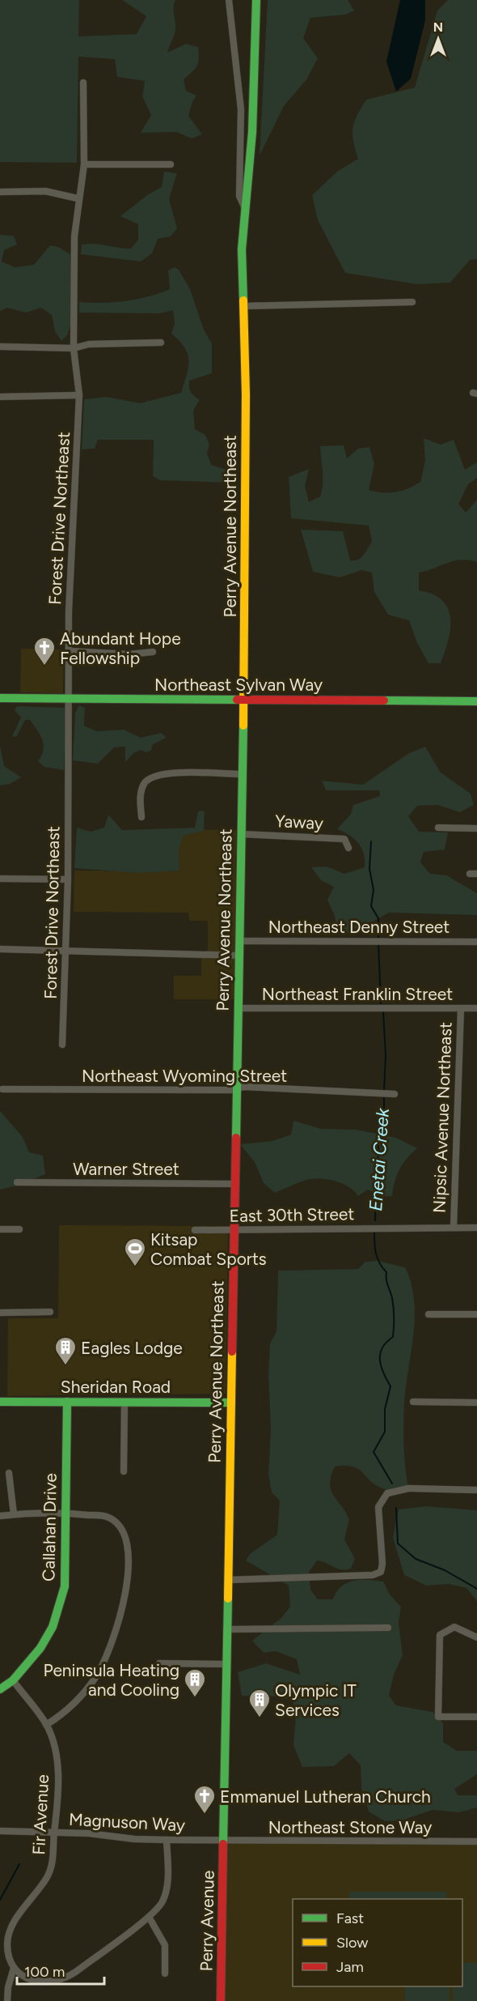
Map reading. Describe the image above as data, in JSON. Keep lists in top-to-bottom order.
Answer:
{
  "streets": {
    "main road": [
      "Perry Avenue Northeast",
      "Northeast Sylvan Way",
      "Sheridan Road",
      "Callahan Drive",
      "Perry Avenue"
    ],
    "street": [
      "Forest Drive Northeast",
      "Yaway",
      "Northeast Denny Street",
      "Northeast Franklin Street",
      "Northeast Wyoming Street",
      "Nipsic Avenue Northeast",
      "Warner Street",
      "East 30th Street",
      "Fir Avenue",
      "Magnuson Way",
      "Northeast Stone Way"
    ]
  },
  "crossings": [
    ["Forest Drive Northeast", "Northeast Sylvan Way"],
    ["Perry Avenue Northeast", "Northeast Sylvan Way"],
    ["Perry Avenue Northeast", "Yaway"],
    ["Perry Avenue Northeast", "Northeast Denny Street"],
    ["Perry Avenue Northeast", "Northeast Franklin Street"],
    ["Perry Avenue Northeast", "Northeast Wyoming Street"],
    ["Perry Avenue Northeast", "Warner Street"],
    ["Perry Avenue Northeast", "East 30th Street"],
    ["Perry Avenue Northeast", "Sheridan Road"],
    ["Perry Avenue Northeast", "Magnuson Way"],
    ["Perry Avenue Northeast", "Northeast Stone Way"],
    ["Perry Avenue Northeast", "Perry Avenue"],
    ["Northeast Franklin Street", "Nipsic Avenue Northeast"],
    ["Nipsic Avenue Northeast", "East 30th Street"],
    ["Sheridan Road", "Callahan Drive"],
    ["Callahan Drive", "Fir Avenue"],
    ["Fir Avenue", "Magnuson Way"],
    ["Magnuson Way", "Northeast Stone Way"],
    ["Magnuson Way", "Perry Avenue"],
    ["Northeast Stone Way", "Perry Avenue"]
  ],
  "water": ["Enetai Creek"],
  "places": {
    "church": ["Abundant Hope Fellowship", "Emmanuel Lutheran Church"],
    "sports": ["Kitsap Combat Sports"],
    "building": ["Eagles Lodge", "Peninsula Heating and Cooling", "Olympic IT Services"]
  },
  "legend": ["Fast", "Slow", "Jam"],
  "scale_bar": "100 m",
  "north": "top"
}
